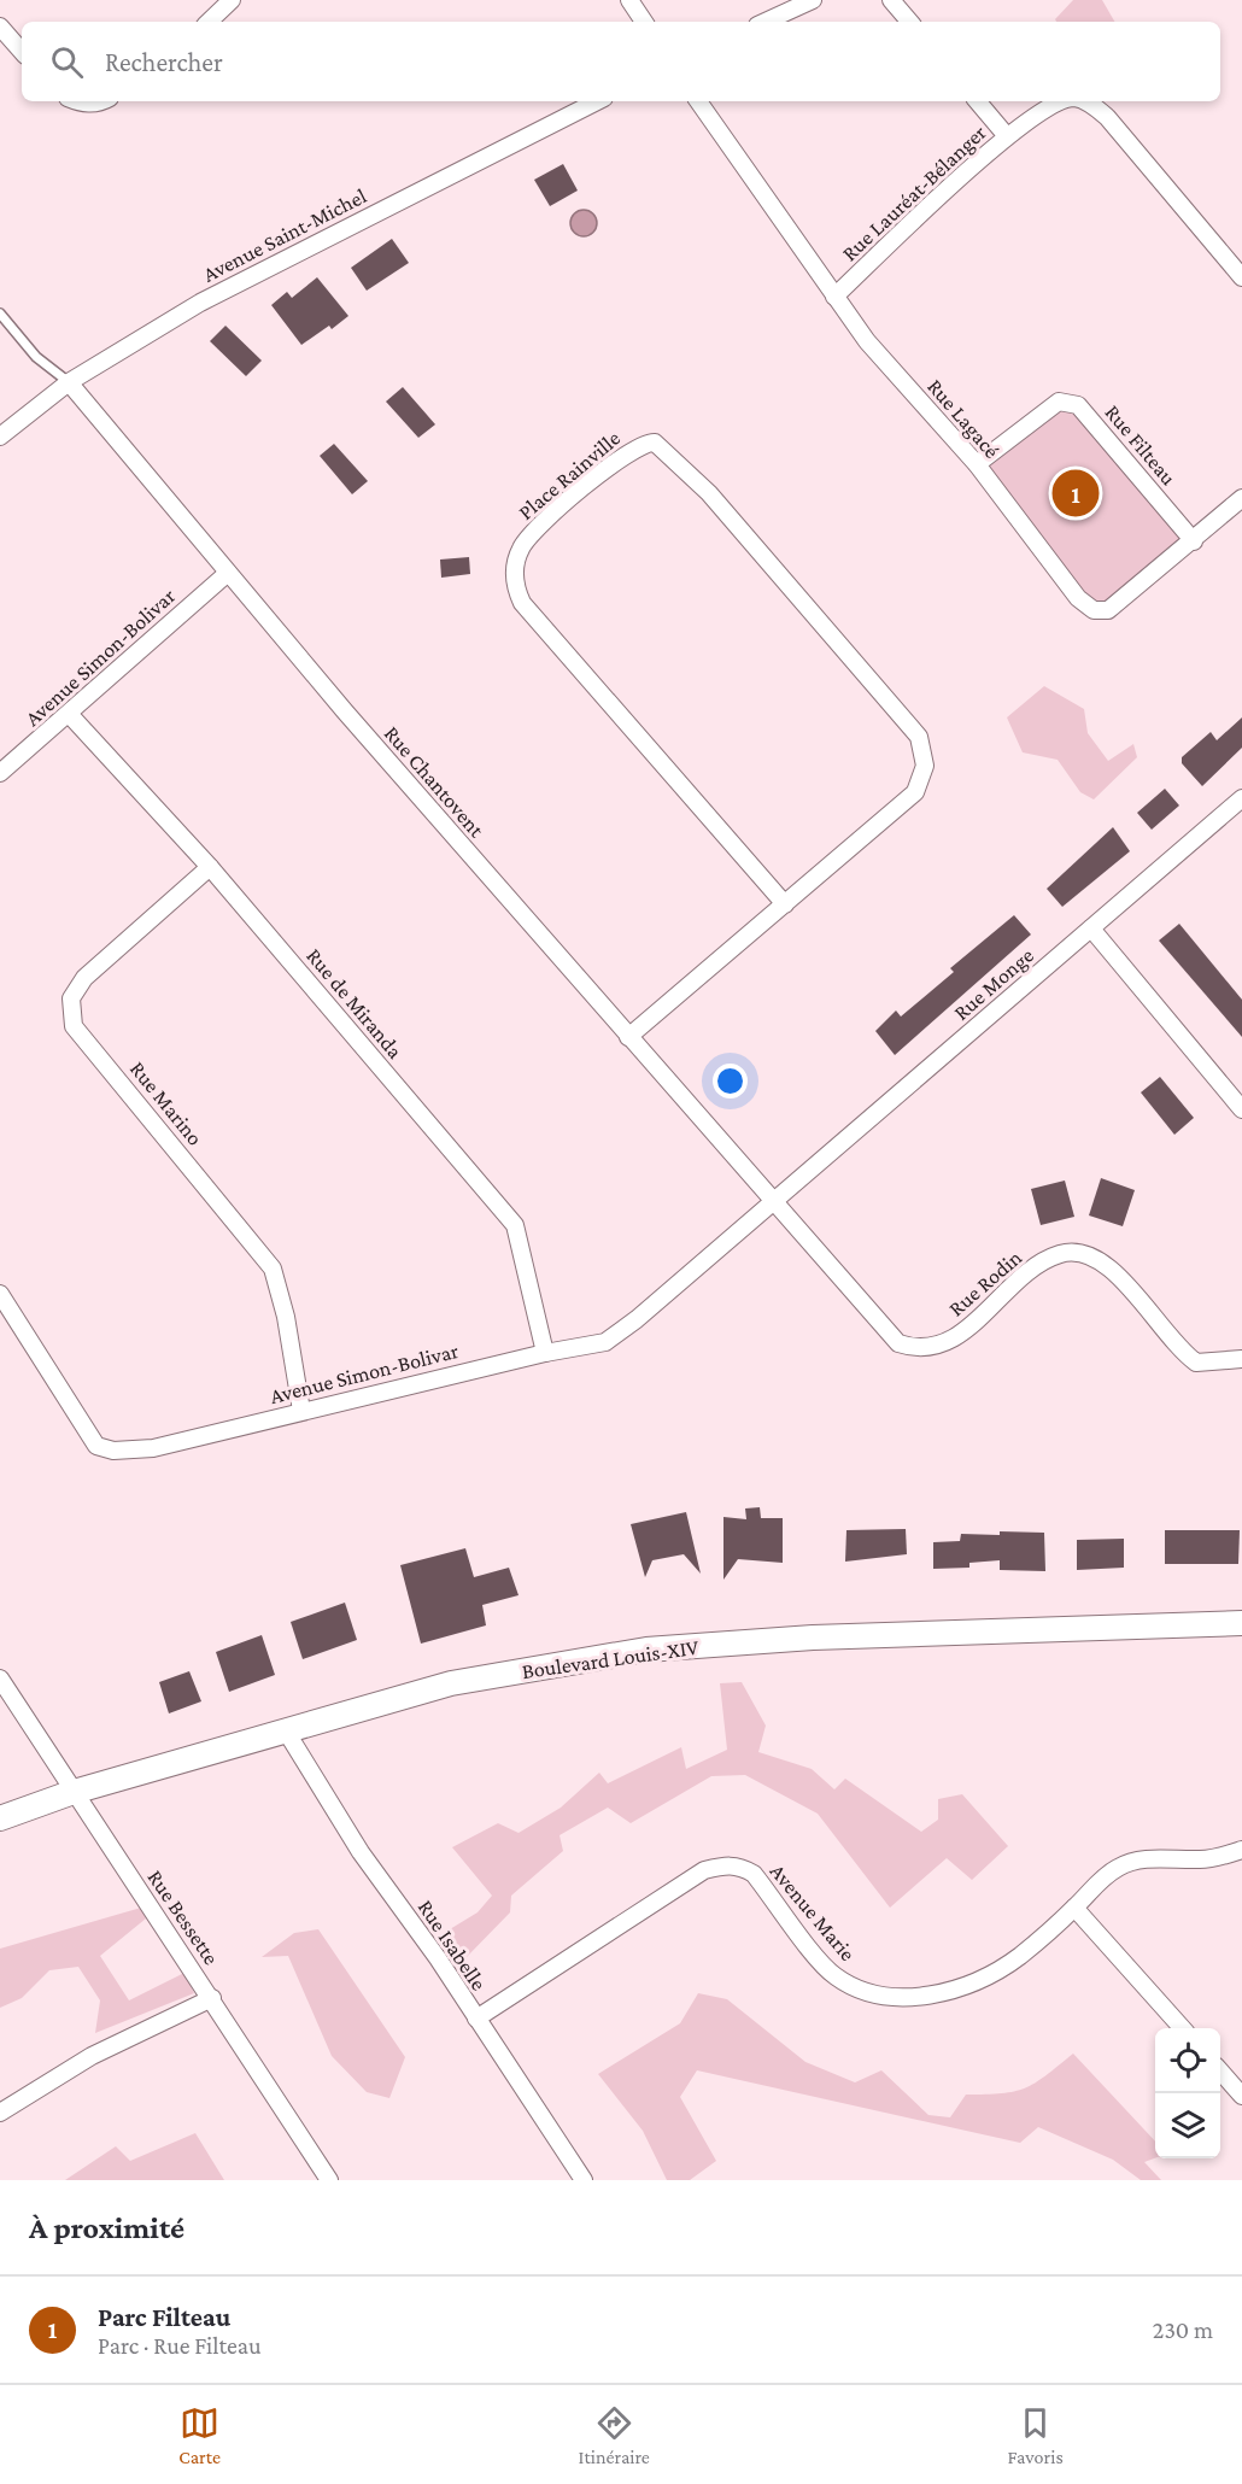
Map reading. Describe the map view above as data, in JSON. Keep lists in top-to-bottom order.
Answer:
{
  "streets": {
    "main road": ["Boulevard Louis-XIV"],
    "street": [
      "Rue Lauréat-Bélanger",
      "Avenue Saint-Michel",
      "Rue Lagacé",
      "Rue Filteau",
      "Place Rainville",
      "Avenue Simon-Bolivar",
      "Rue Chantovent",
      "Rue Monge",
      "Rue de Miranda",
      "Rue Marino",
      "Rue Rodin",
      "Avenue Marie",
      "Rue Bessette",
      "Rue Isabelle"
    ]
  },
  "crossings": [
    ["Rue Lauréat-Bélanger", "Rue Lagacé"],
    ["Avenue Saint-Michel", "Rue Chantovent"],
    ["Rue Lagacé", "Rue Filteau"],
    ["Place Rainville", "Rue Chantovent"],
    ["Avenue Simon-Bolivar", "Rue Chantovent"],
    ["Avenue Simon-Bolivar", "Rue Monge"],
    ["Avenue Simon-Bolivar", "Rue de Miranda"],
    ["Avenue Simon-Bolivar", "Rue Marino"],
    ["Avenue Simon-Bolivar", "Rue Rodin"],
    ["Rue Chantovent", "Rue Monge"],
    ["Rue Chantovent", "Rue Rodin"],
    ["Rue Monge", "Rue Rodin"],
    ["Rue de Miranda", "Rue Marino"],
    ["Boulevard Louis-XIV", "Rue Bessette"],
    ["Boulevard Louis-XIV", "Rue Isabelle"],
    ["Avenue Marie", "Rue Isabelle"]
  ],
  "page": {
    "search": "Rechercher",
    "pins": "1",
    "heading": "À proximité",
    "list": [
      {
        "mark": "1",
        "name": "Parc Filteau",
        "note": "Parc · Rue Filteau",
        "value": "230 m"
      }
    ],
    "nav": ["Carte", "Itinéraire", "Favoris"]
  }
}
